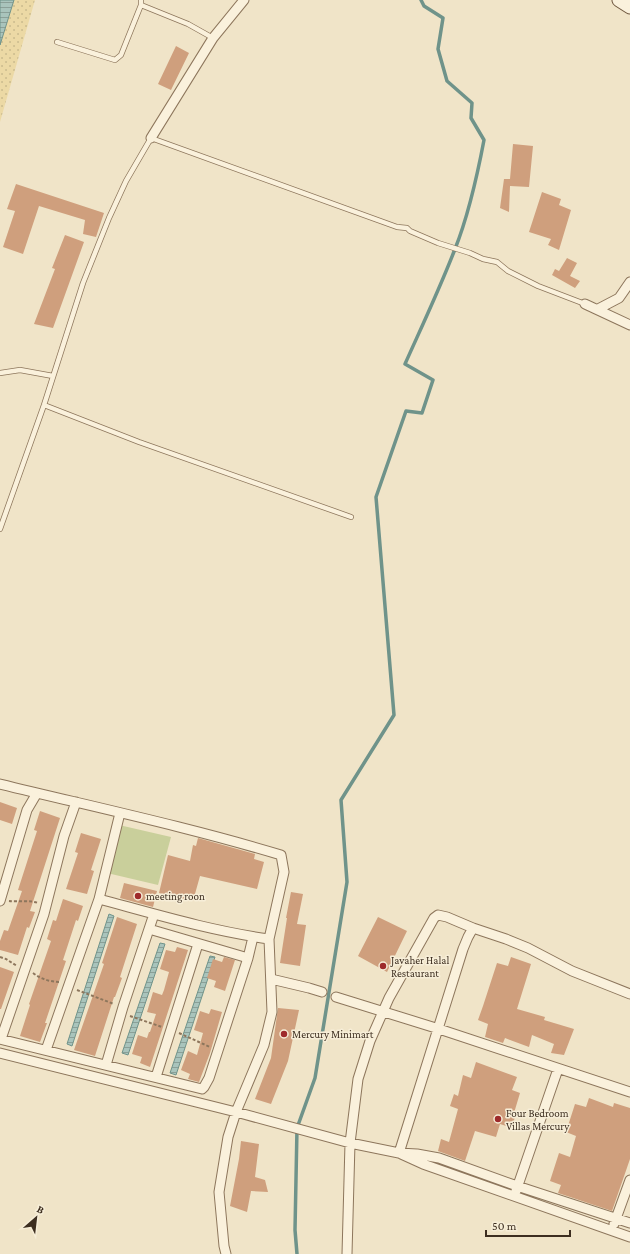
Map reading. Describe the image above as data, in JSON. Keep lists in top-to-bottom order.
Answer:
{
  "places": [
    "meeting roon",
    "Javaher Halal Restaurant",
    "Mercury Minimart",
    "Four Bedroom Villas Mercury"
  ],
  "scale_bar": "50 m",
  "north": "top right"
}
